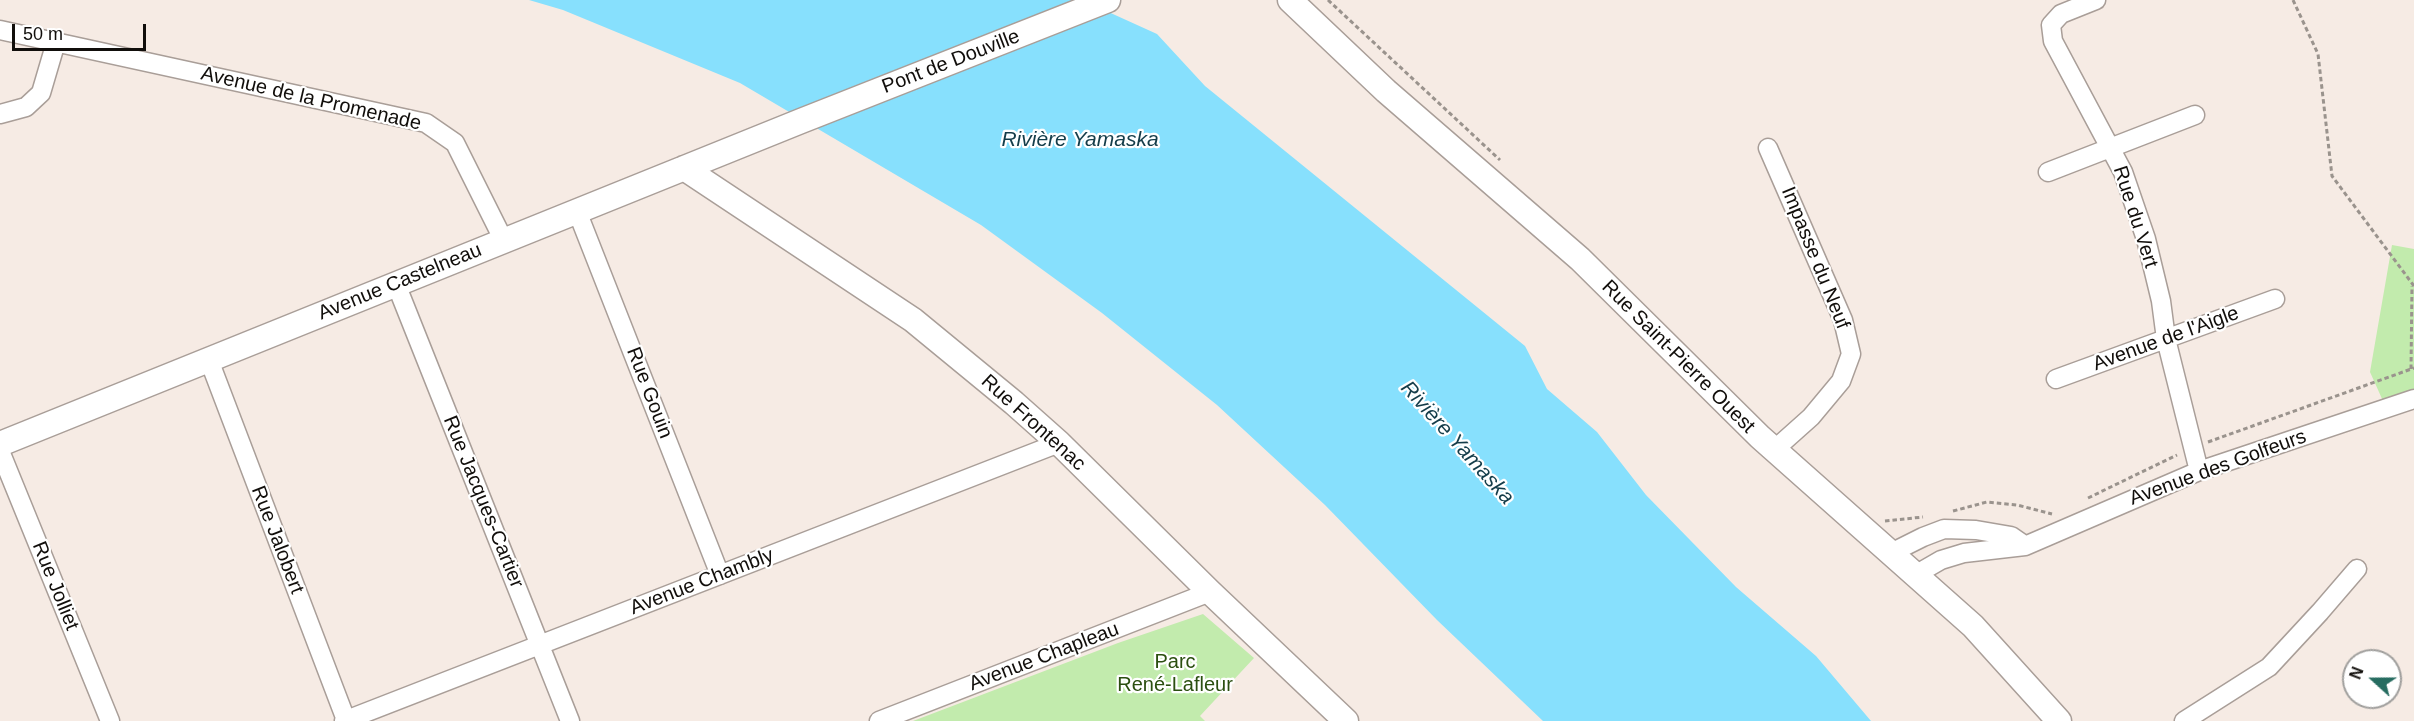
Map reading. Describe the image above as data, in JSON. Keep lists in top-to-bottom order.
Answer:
{
  "streets": {
    "main road": [
      "Pont de Douville",
      "Avenue Castelneau",
      "Rue Saint-Pierre Ouest",
      "Rue Frontenac"
    ],
    "street": [
      "Avenue de la Promenade",
      "Rue du Vert",
      "Impasse du Neuf",
      "Avenue de l'Aigle",
      "Rue Gouin",
      "Avenue des Golfeurs",
      "Rue Jacques-Cartier",
      "Rue Jalobert",
      "Avenue Chambly",
      "Rue Jolliet",
      "Avenue Chapleau"
    ]
  },
  "crossings": [
    ["Pont de Douville", "Avenue Castelneau"],
    ["Avenue de la Promenade", "Avenue Castelneau"],
    ["Rue du Vert", "Avenue de l'Aigle"],
    ["Rue du Vert", "Avenue des Golfeurs"],
    ["Impasse du Neuf", "Rue Saint-Pierre Ouest"],
    ["Avenue Castelneau", "Rue Gouin"],
    ["Avenue Castelneau", "Rue Frontenac"],
    ["Avenue Castelneau", "Rue Jacques-Cartier"],
    ["Avenue Castelneau", "Rue Jalobert"],
    ["Rue Saint-Pierre Ouest", "Avenue des Golfeurs"],
    ["Rue Gouin", "Avenue Chambly"],
    ["Rue Frontenac", "Avenue Chambly"],
    ["Rue Frontenac", "Avenue Chapleau"],
    ["Rue Jacques-Cartier", "Avenue Chambly"],
    ["Rue Jalobert", "Avenue Chambly"]
  ],
  "water": ["Rivière Yamaska"],
  "parks": ["Parc René-Lafleur"],
  "scale_bar": "50 m",
  "north": "left"
}
